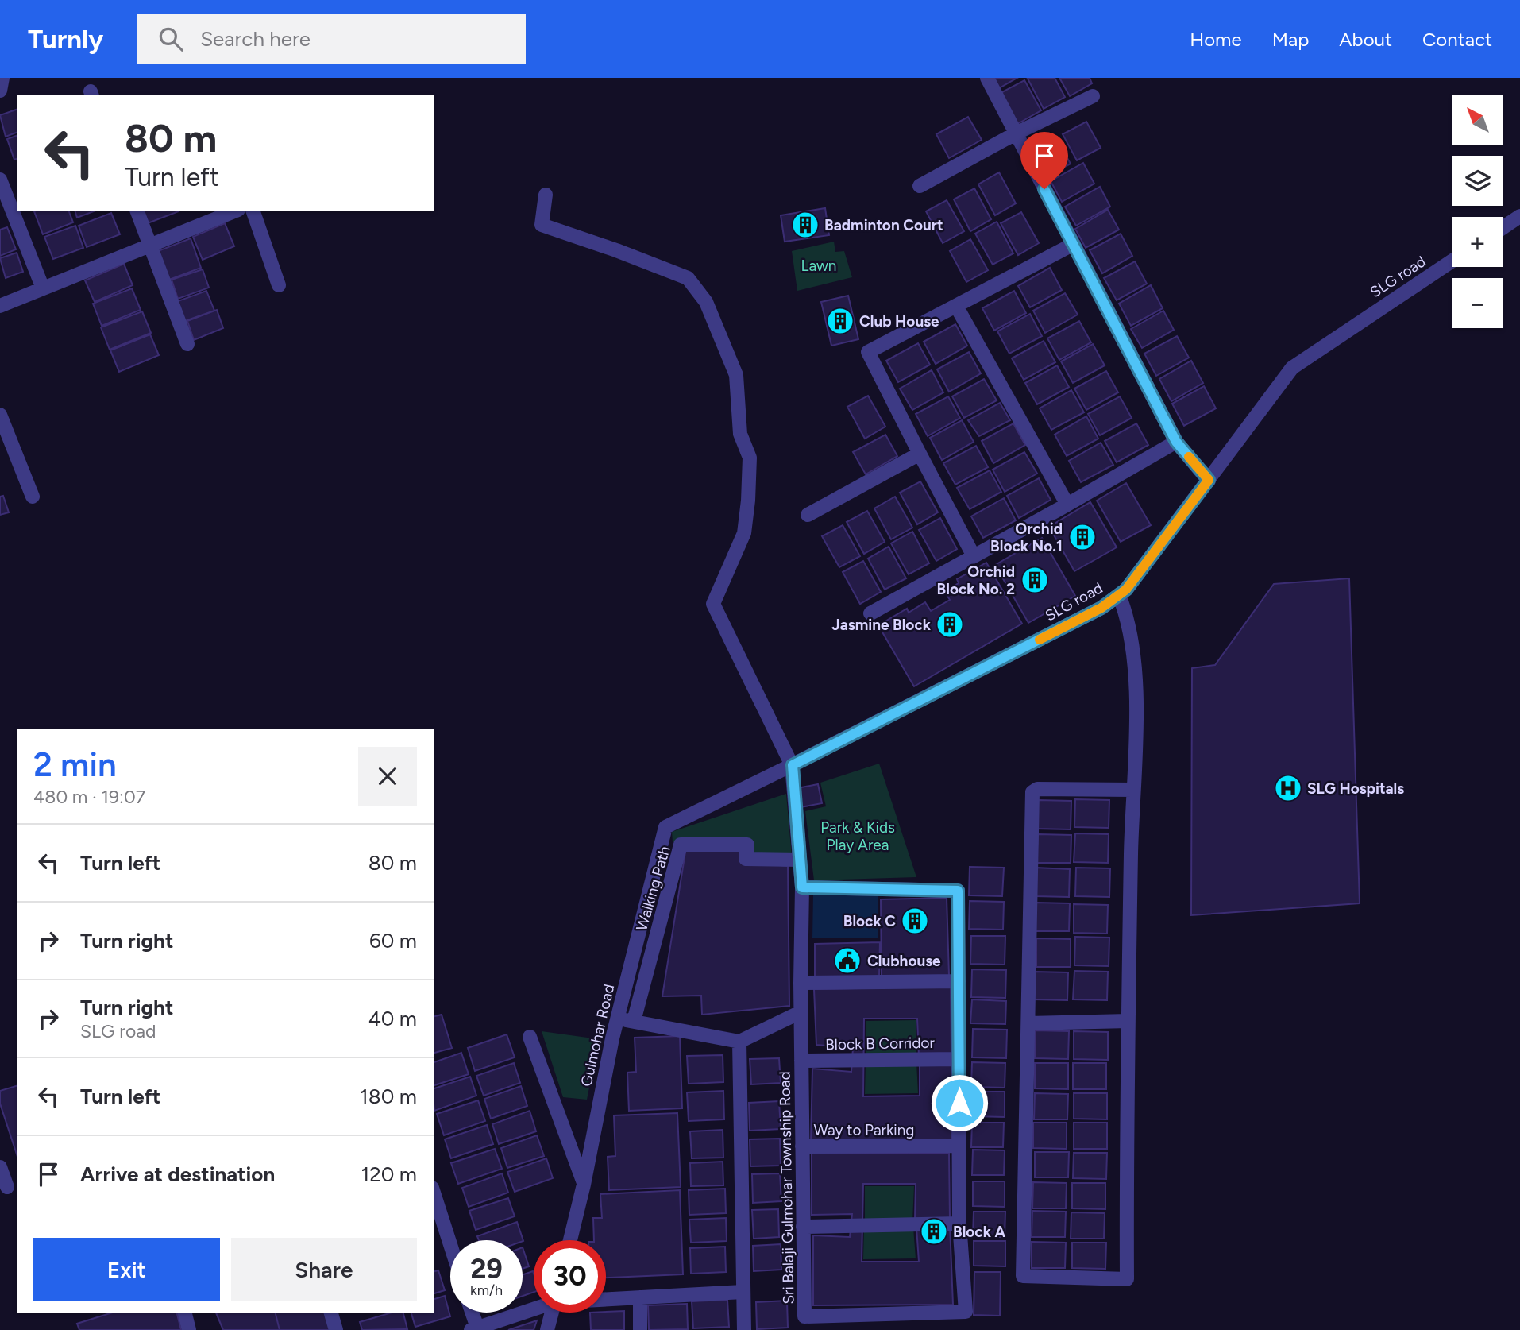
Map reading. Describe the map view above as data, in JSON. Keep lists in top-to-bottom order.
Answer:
{
  "streets": {
    "street": [
      "SLG road",
      "Walking Path",
      "Gulmohar Road",
      "Block B Corridor",
      "Way to Parking",
      "Sri Balaji Gulmohar Township Road"
    ]
  },
  "crossings": [
    ["SLG road", "Gulmohar Road"],
    ["SLG road", "Sri Balaji Gulmohar Township Road"],
    ["Walking Path", "Sri Balaji Gulmohar Township Road"],
    ["Block B Corridor", "Sri Balaji Gulmohar Township Road"],
    ["Way to Parking", "Sri Balaji Gulmohar Township Road"]
  ],
  "parks": ["Lawn", "Park & Kids Play Area"],
  "places": {
    "building": [
      "Badminton Court",
      "Club House",
      "Orchid Block No.1",
      "Orchid Block No. 2",
      "Jasmine Block",
      "Block C",
      "Block A"
    ],
    "hospital": ["SLG Hospitals"],
    "public building": ["Clubhouse"]
  },
  "north": "top left",
  "page": {
    "header": "Turnly",
    "search": "Search here",
    "nav": [
      "Home",
      "Map",
      "About",
      "Contact"
    ],
    "map_buttons": ["+", "−"],
    "turn": ["80 m", "Turn left"],
    "heading": ["2 min", "480 m · 19:07"],
    "list": [
      {
        "name": "Turn left",
        "value": "80 m"
      },
      {
        "name": "Turn right",
        "value": "60 m"
      },
      {
        "name": "Turn right",
        "note": "SLG road",
        "value": "40 m"
      },
      {
        "name": "Turn left",
        "value": "180 m"
      },
      {
        "name": "Arrive at destination",
        "value": "120 m"
      }
    ],
    "buttons": ["Exit", "Share"],
    "speed": "29 km/h",
    "limit": "30"
  }
}
